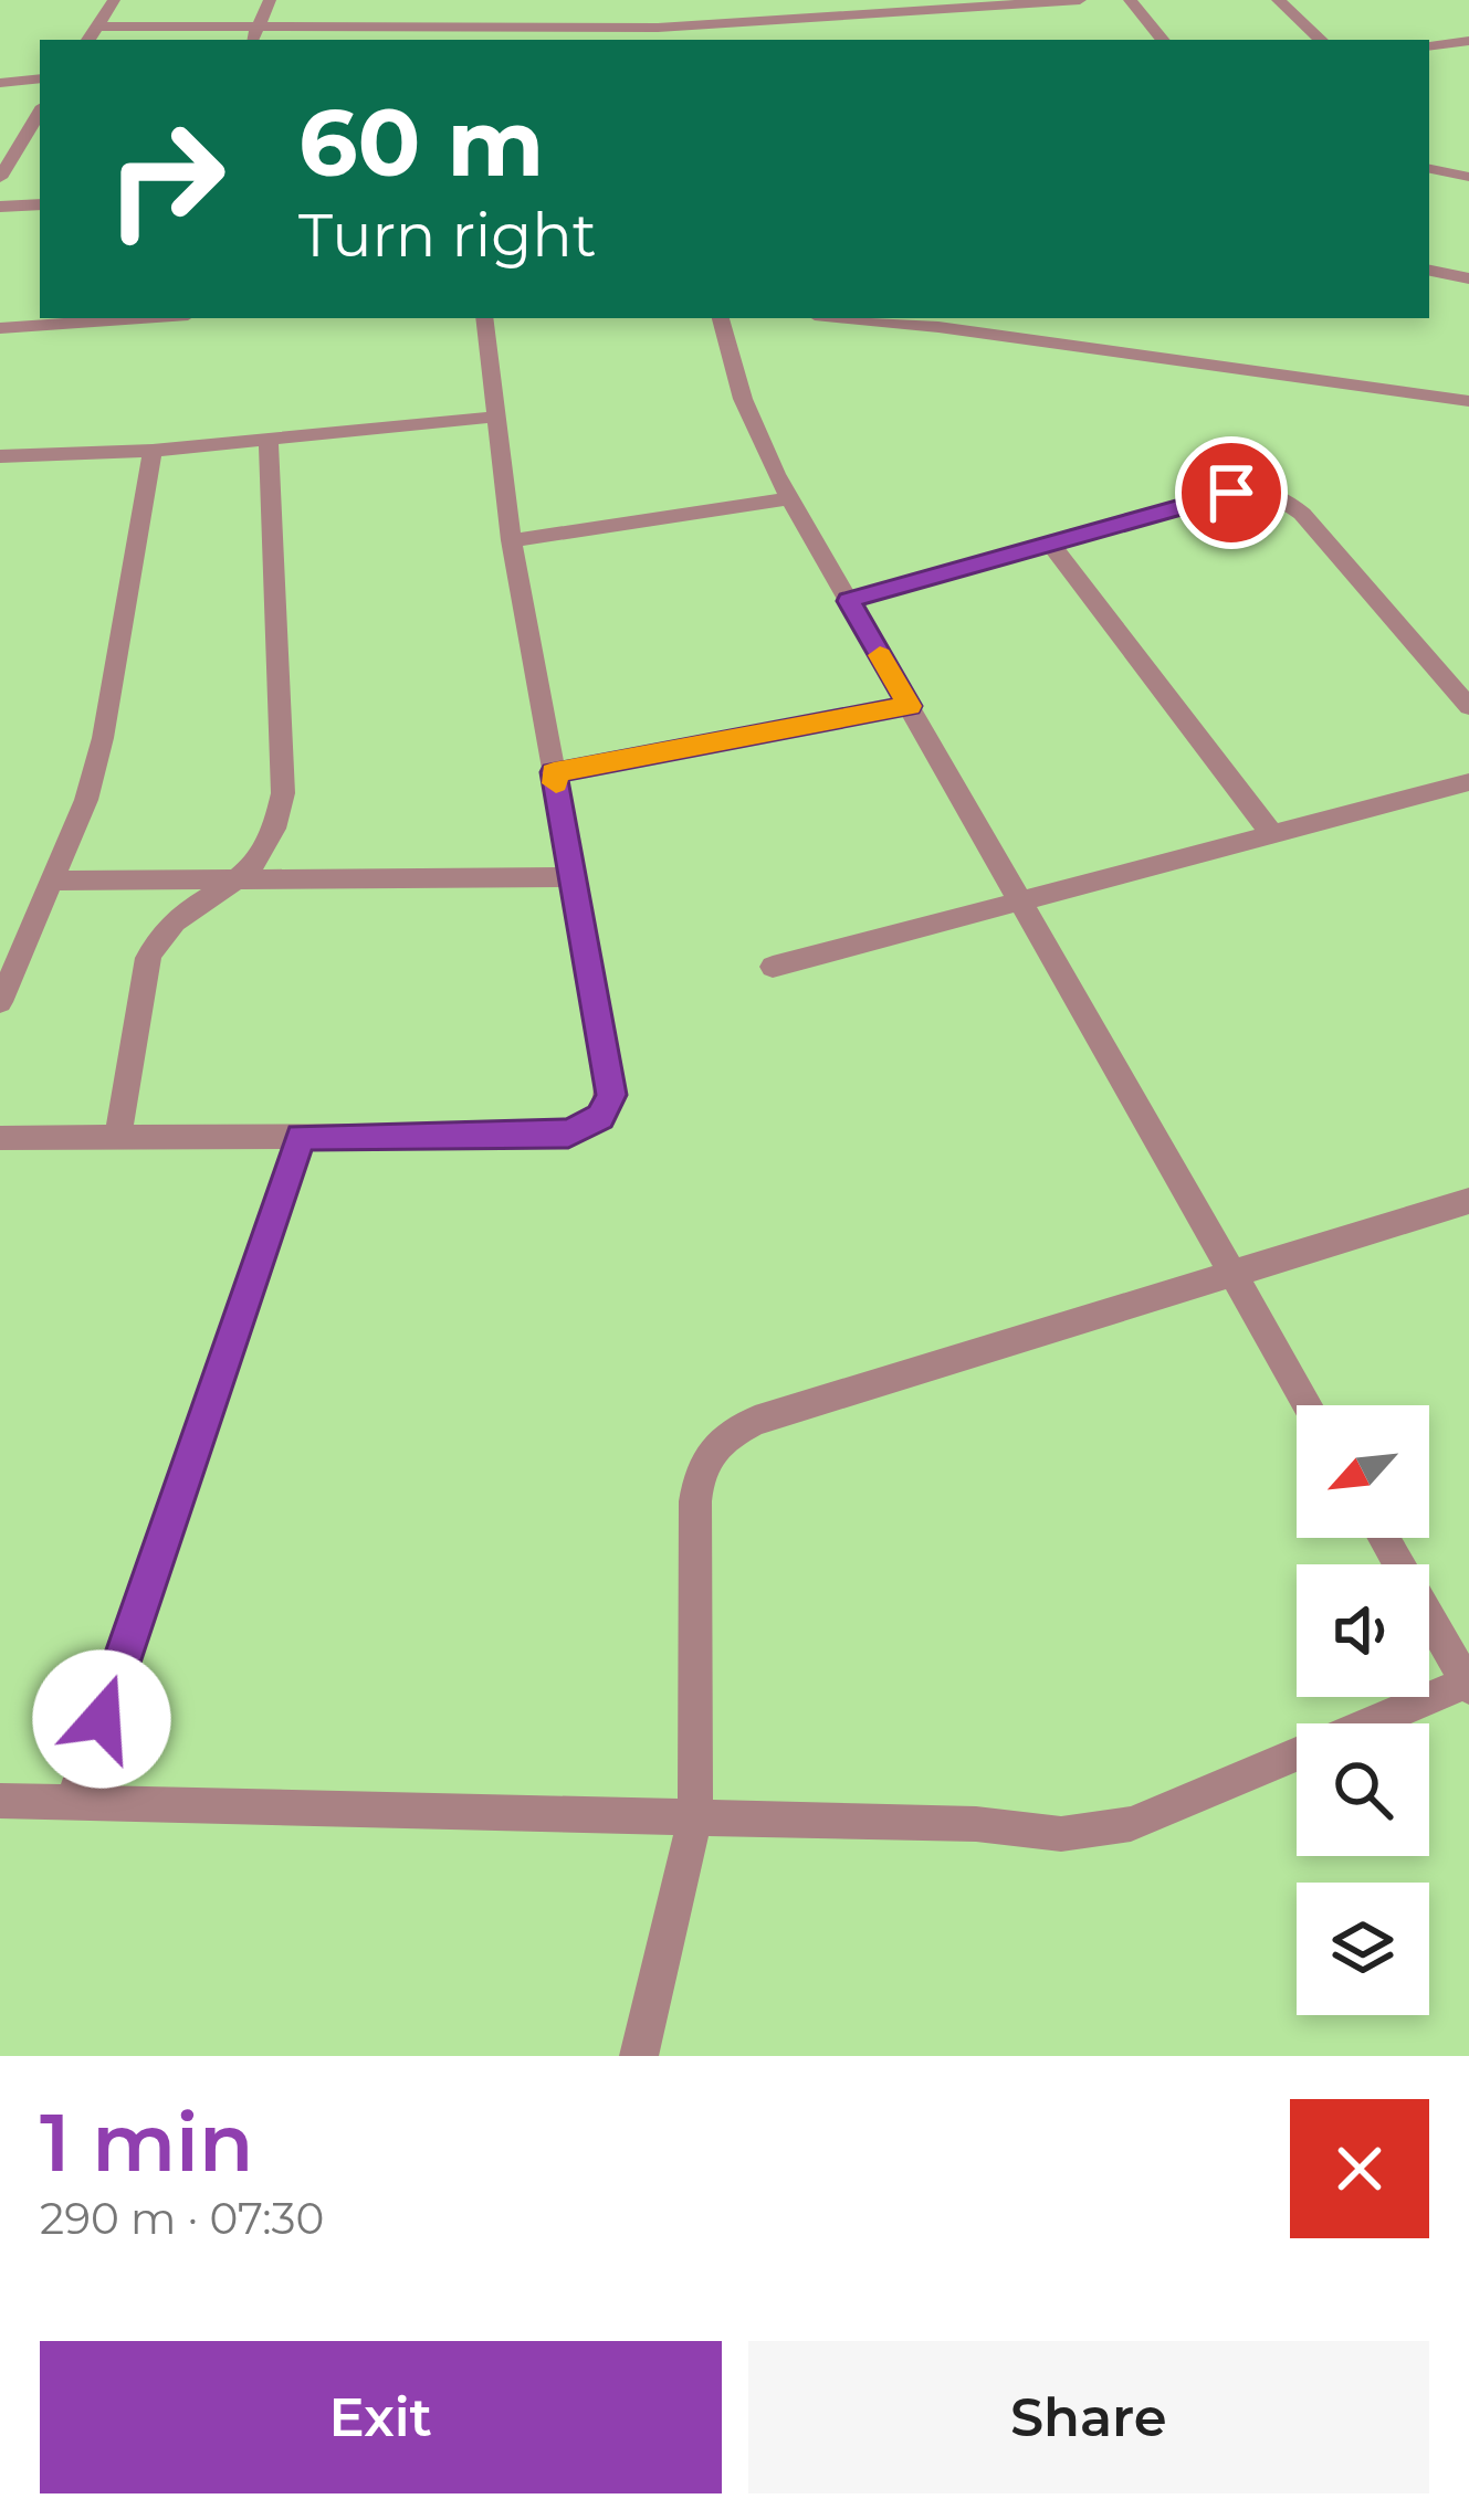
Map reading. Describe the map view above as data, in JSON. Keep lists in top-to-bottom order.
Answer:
{
  "north": "bottom left",
  "page": {
    "turn": ["60 m", "Turn right"],
    "heading": ["1 min", "290 m · 07:30"],
    "buttons": ["Exit", "Share"]
  }
}
